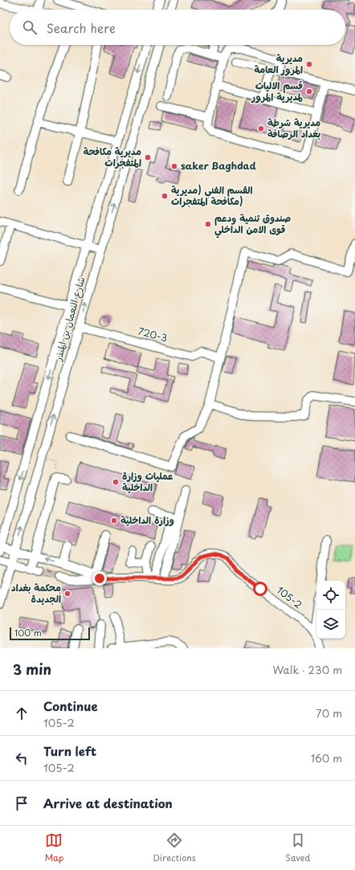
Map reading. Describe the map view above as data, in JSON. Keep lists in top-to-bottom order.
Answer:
{
  "streets": {
    "street": ["شارع النعمان بن المنذر", "720-3", "105-2"]
  },
  "crossings": [
    ["شارع النعمان بن المنذر", "720-3"],
    ["شارع النعمان بن المنذر", "105-2"]
  ],
  "places": [
    "مديرية المرور العامة",
    "قسم الاليات لمديرية المرور",
    "مديرية شرطة بغداد الرصافة",
    "مديرية مكافحة المتفجرات",
    "saker Baghdad",
    "القسم الفني (مديرية مكافحة المتفجرات)",
    "صندوق تنمية ودعم قوى الامن الداخلي",
    "عمليات وزارة الداخلية",
    "وزارة الداخلية",
    "محكمة بغداد الجديدة"
  ],
  "scale_bar": "100 m",
  "page": {
    "search": "Search here",
    "scale": "100 m",
    "heading": ["3 min", "Walk · 230 m"],
    "list": [
      ["Continue", "105-2", "70 m"],
      ["Turn left", "105-2", "160 m"],
      "Arrive at destination"
    ],
    "nav": ["Map", "Directions", "Saved"]
  }
}
